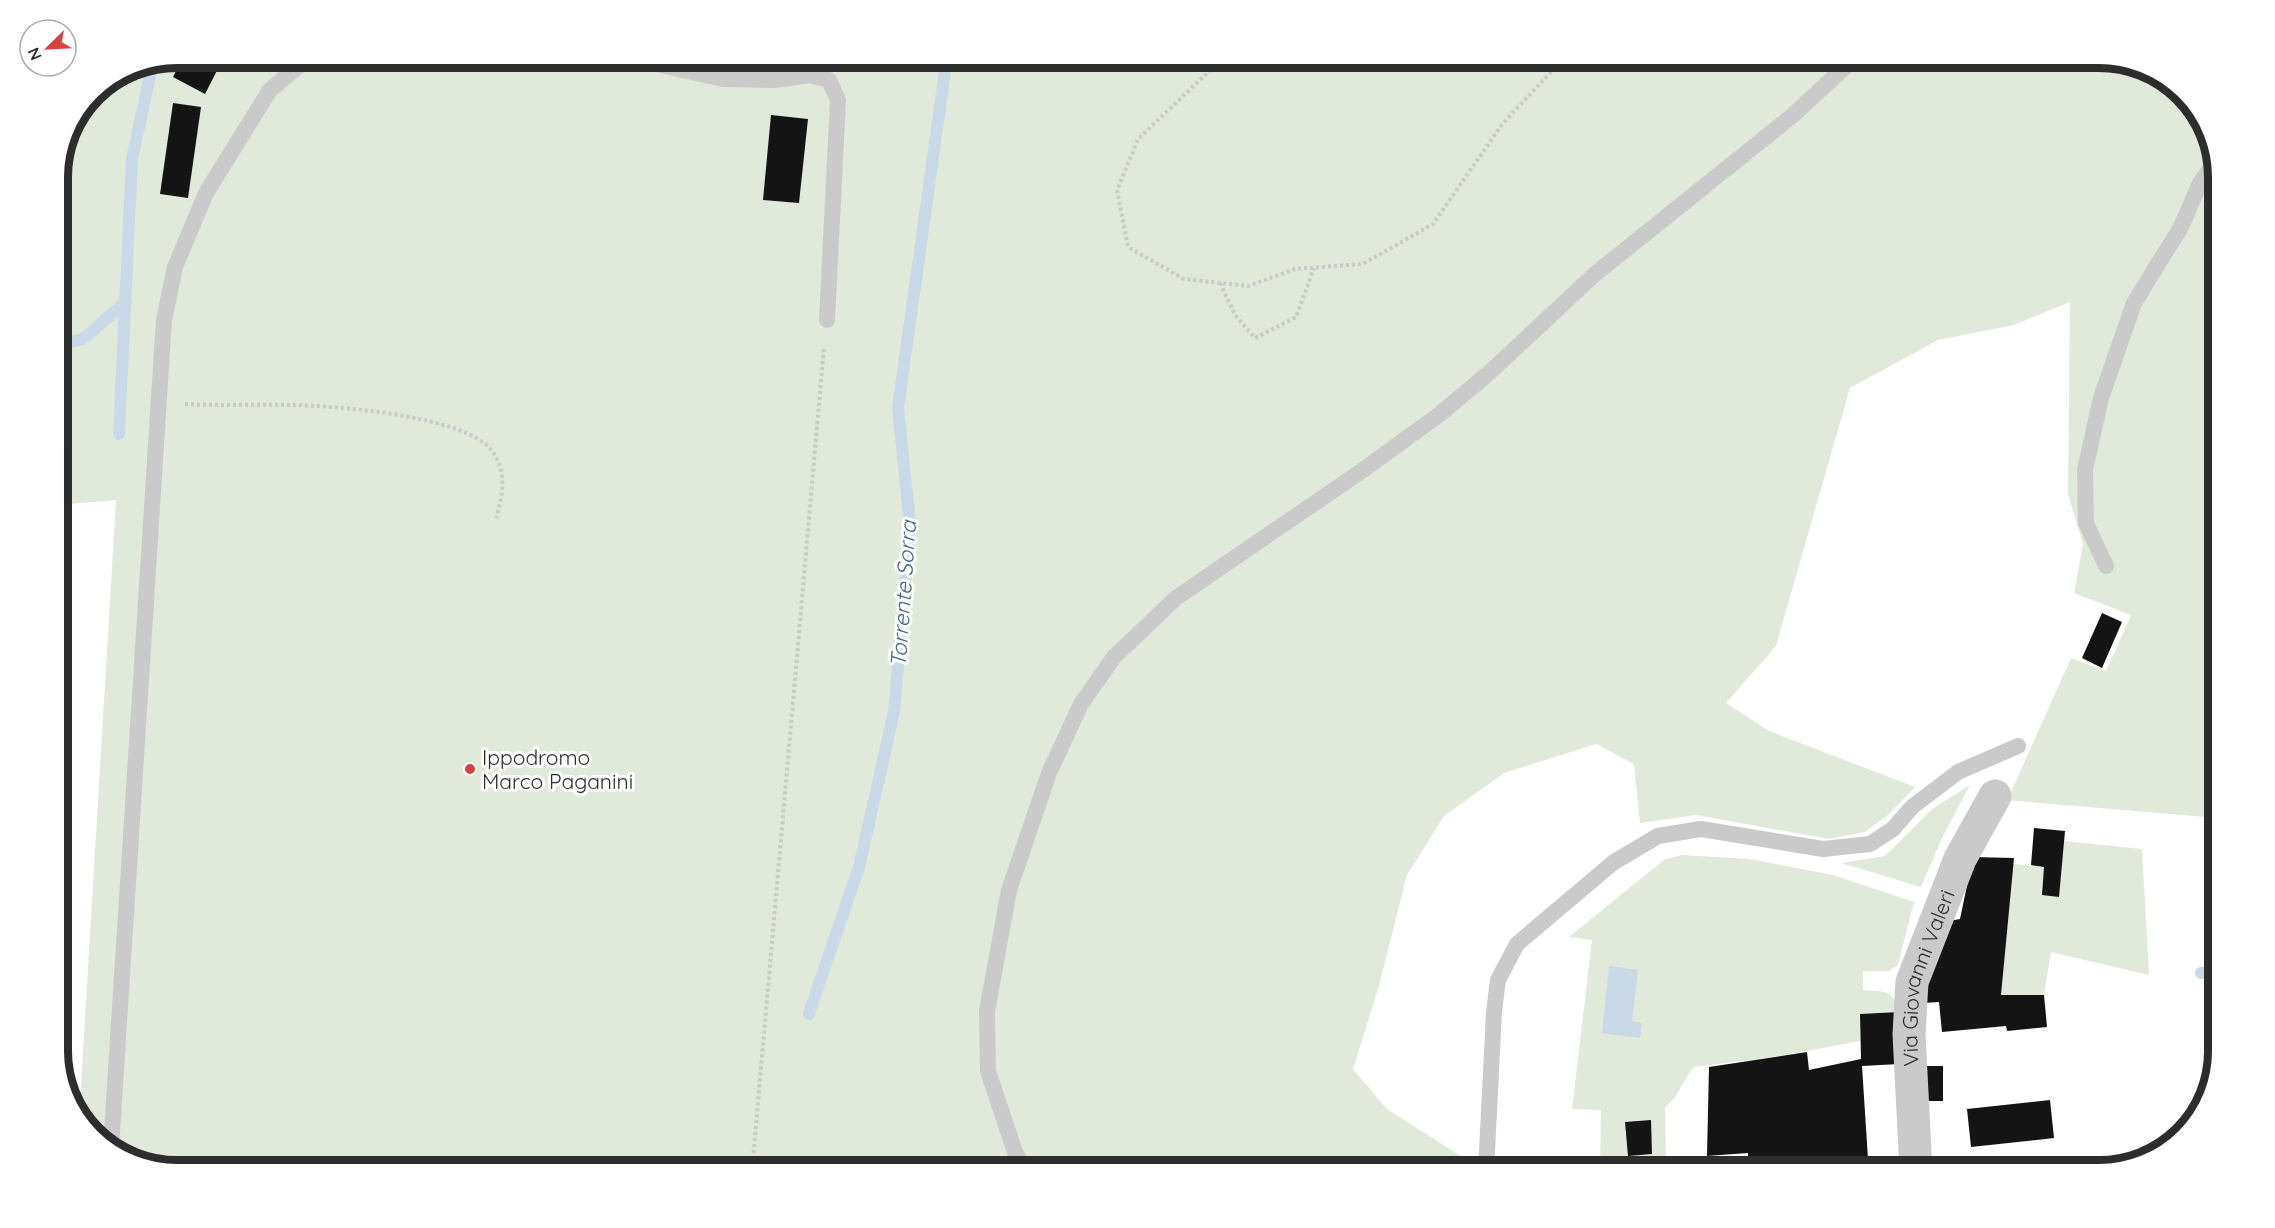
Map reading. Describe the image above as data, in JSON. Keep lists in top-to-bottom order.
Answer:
{
  "streets": {
    "street": ["Via Giovanni Valeri"]
  },
  "water": ["Torrente Sorra"],
  "places": ["Ippodromo Marco Paganini"],
  "north": "bottom left"
}
